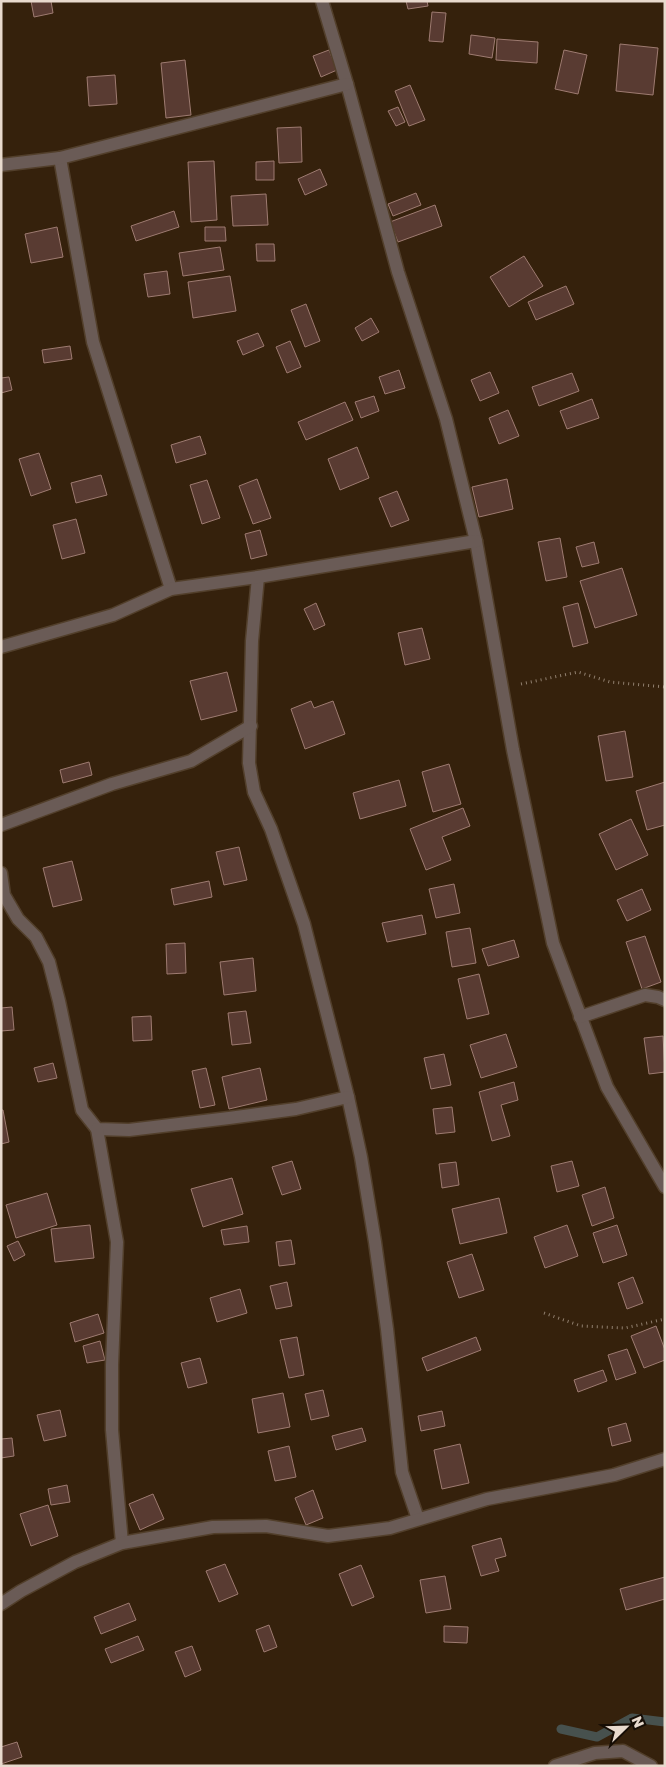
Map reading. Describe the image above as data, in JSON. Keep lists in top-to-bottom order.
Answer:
{
  "north": "top right"
}
